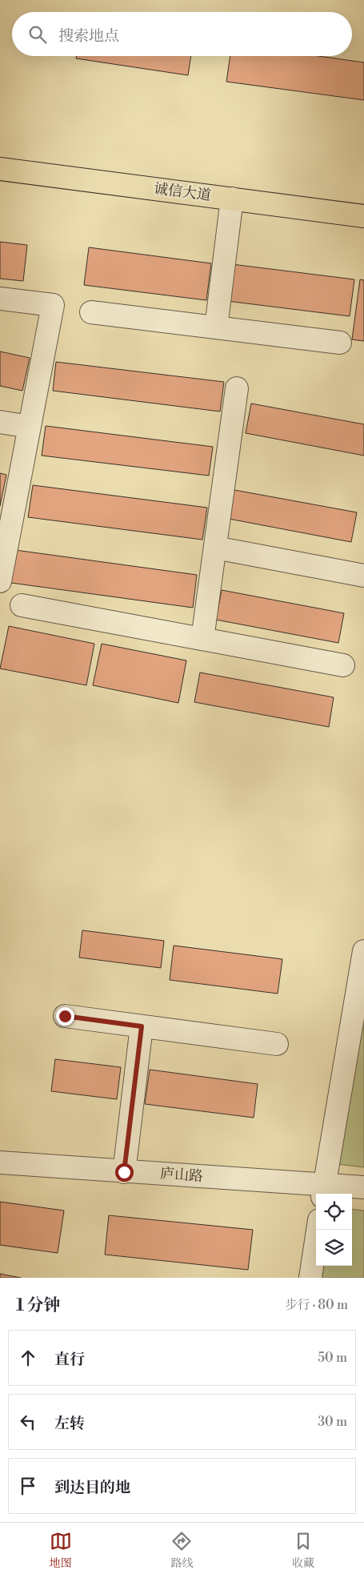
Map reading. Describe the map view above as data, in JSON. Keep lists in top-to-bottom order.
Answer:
{
  "streets": {
    "main road": ["诚信大道"],
    "street": ["庐山路"]
  },
  "page": {
    "search": "搜索地点",
    "heading": ["1 分钟", "步行 · 80 m"],
    "list": [
      ["直行", "50 m"],
      ["左转", "30 m"],
      "到达目的地"
    ],
    "nav": ["地图", "路线", "收藏"]
  }
}
